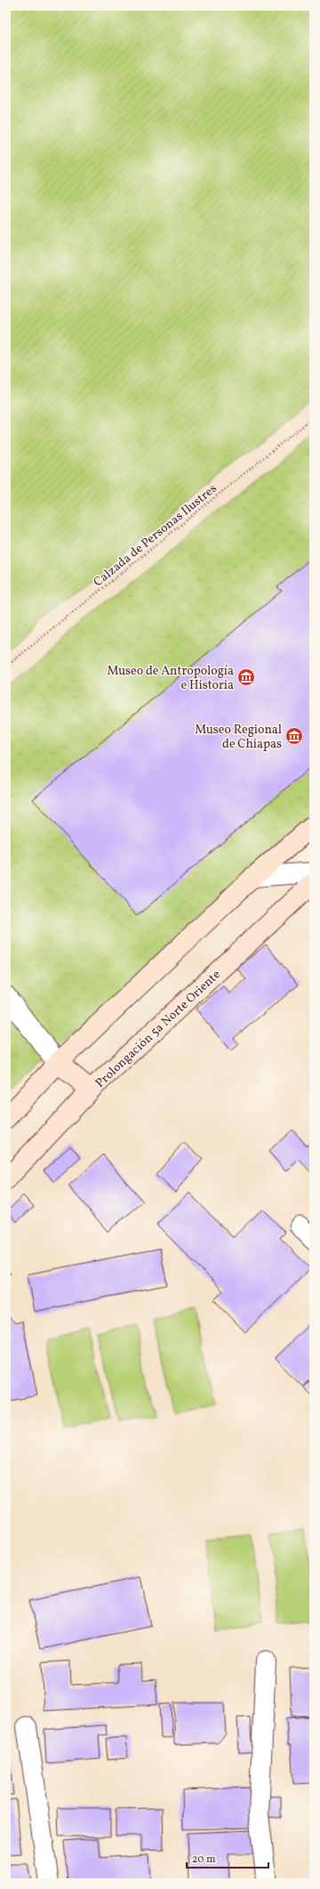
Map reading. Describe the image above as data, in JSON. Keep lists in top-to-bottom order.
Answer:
{
  "streets": {
    "main road": ["Prolongación 5a Norte Oriente"],
    "path": ["Calzada de Personas Ilustres"]
  },
  "places": {
    "museum": ["Museo de Antropología e Historia", "Museo Regional de Chiapas"]
  },
  "scale_bar": "20 m"
}
